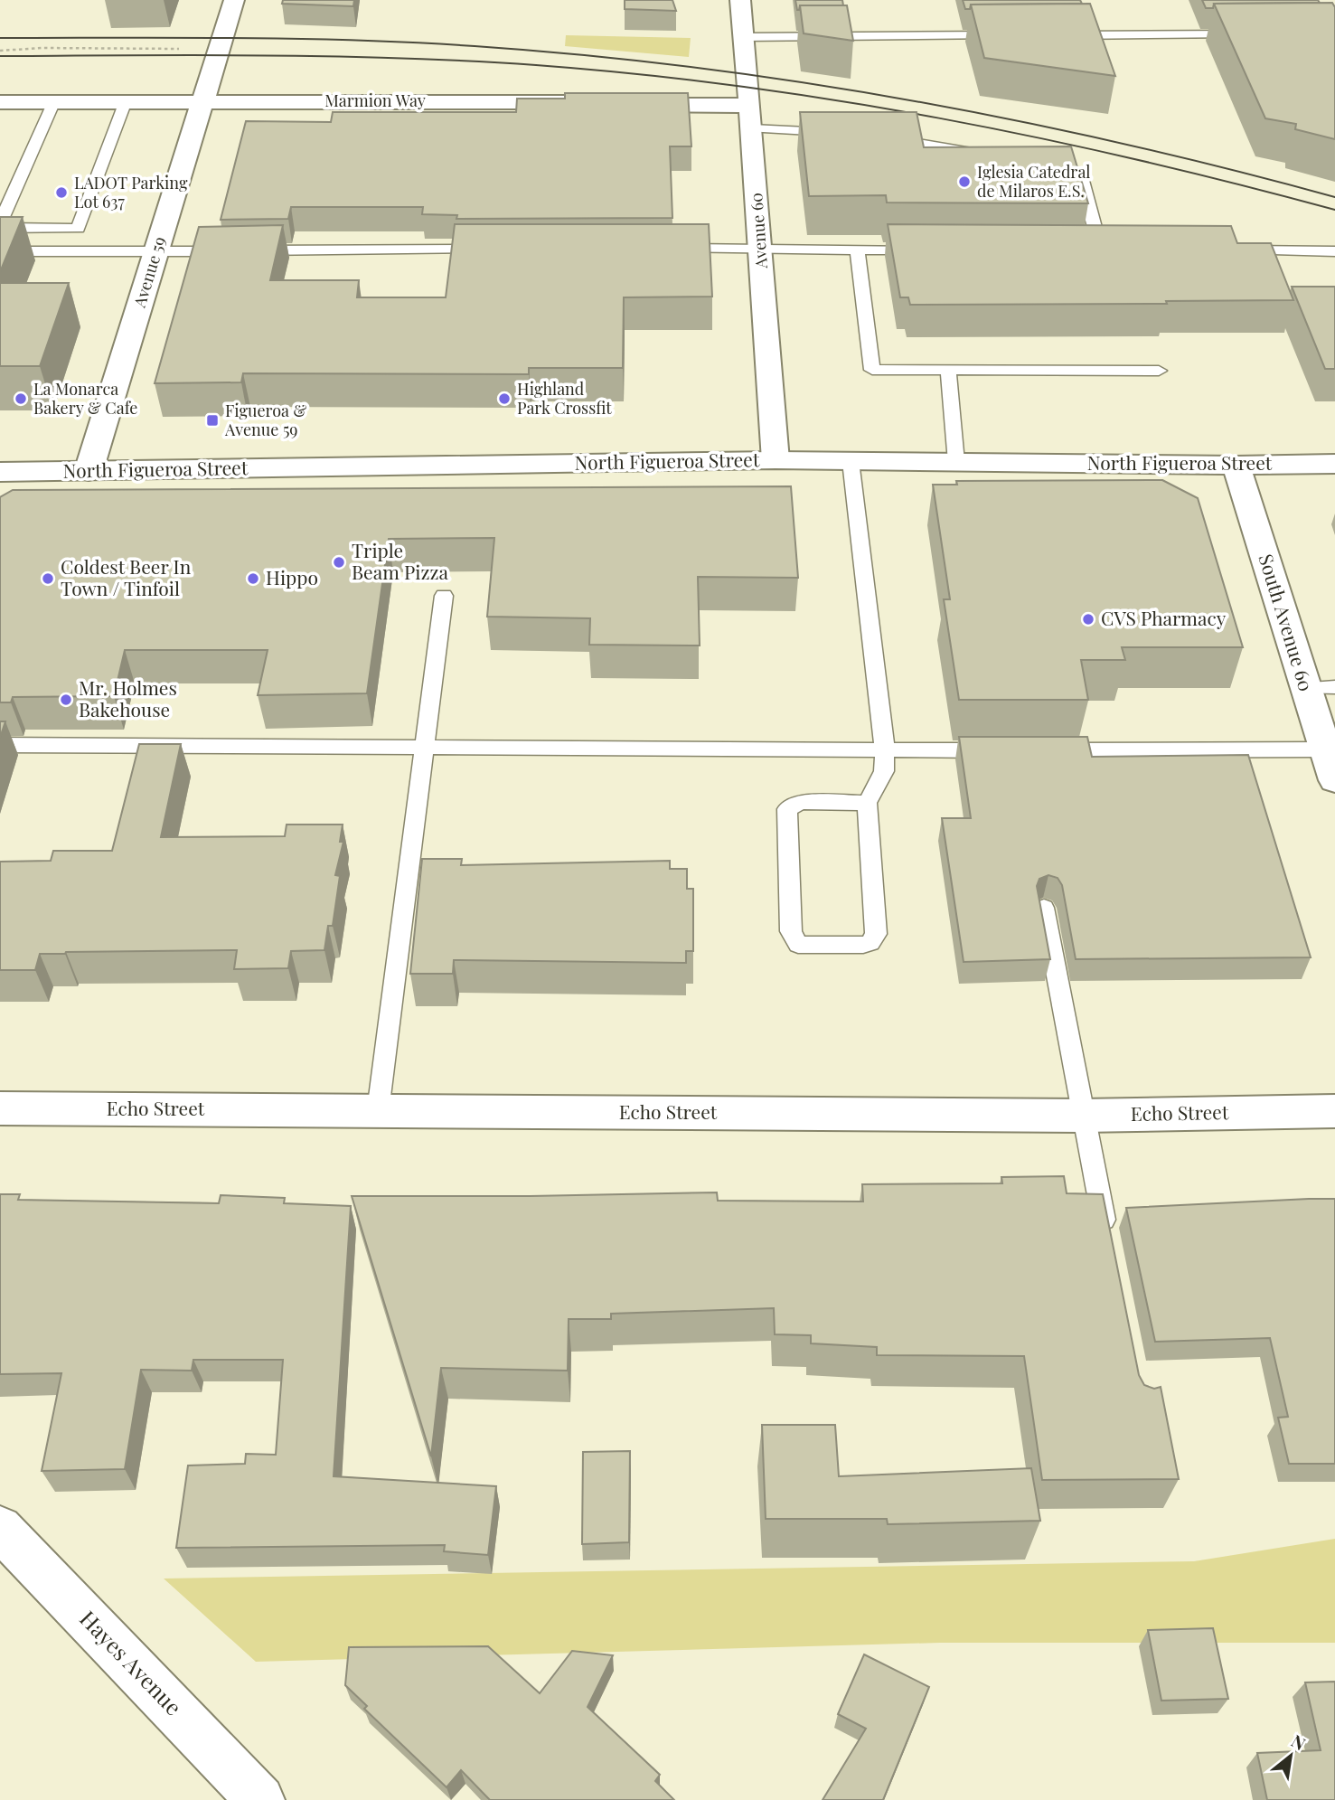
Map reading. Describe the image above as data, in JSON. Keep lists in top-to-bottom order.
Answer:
{
  "streets": {
    "street": [
      "Marmion Way",
      "Avenue 60",
      "Avenue 59",
      "North Figueroa Street",
      "South Avenue 60",
      "Echo Street",
      "Hayes Avenue"
    ]
  },
  "crossings": [
    ["Marmion Way", "Avenue 59"],
    ["Avenue 60", "North Figueroa Street"],
    ["Avenue 59", "North Figueroa Street"],
    ["North Figueroa Street", "South Avenue 60"]
  ],
  "places": {
    "other": [
      "Iglesia Catedral de Milaros E.S.",
      "LADOT Parking Lot 637",
      "La Monarca Bakery & Cafe",
      "Highland Park Crossfit",
      "Triple Beam Pizza",
      "Coldest Beer In Town / Tinfoil",
      "Hippo",
      "CVS Pharmacy",
      "Mr. Holmes Bakehouse"
    ],
    "transit": ["Figueroa & Avenue 59"]
  },
  "north": "top right"
}
